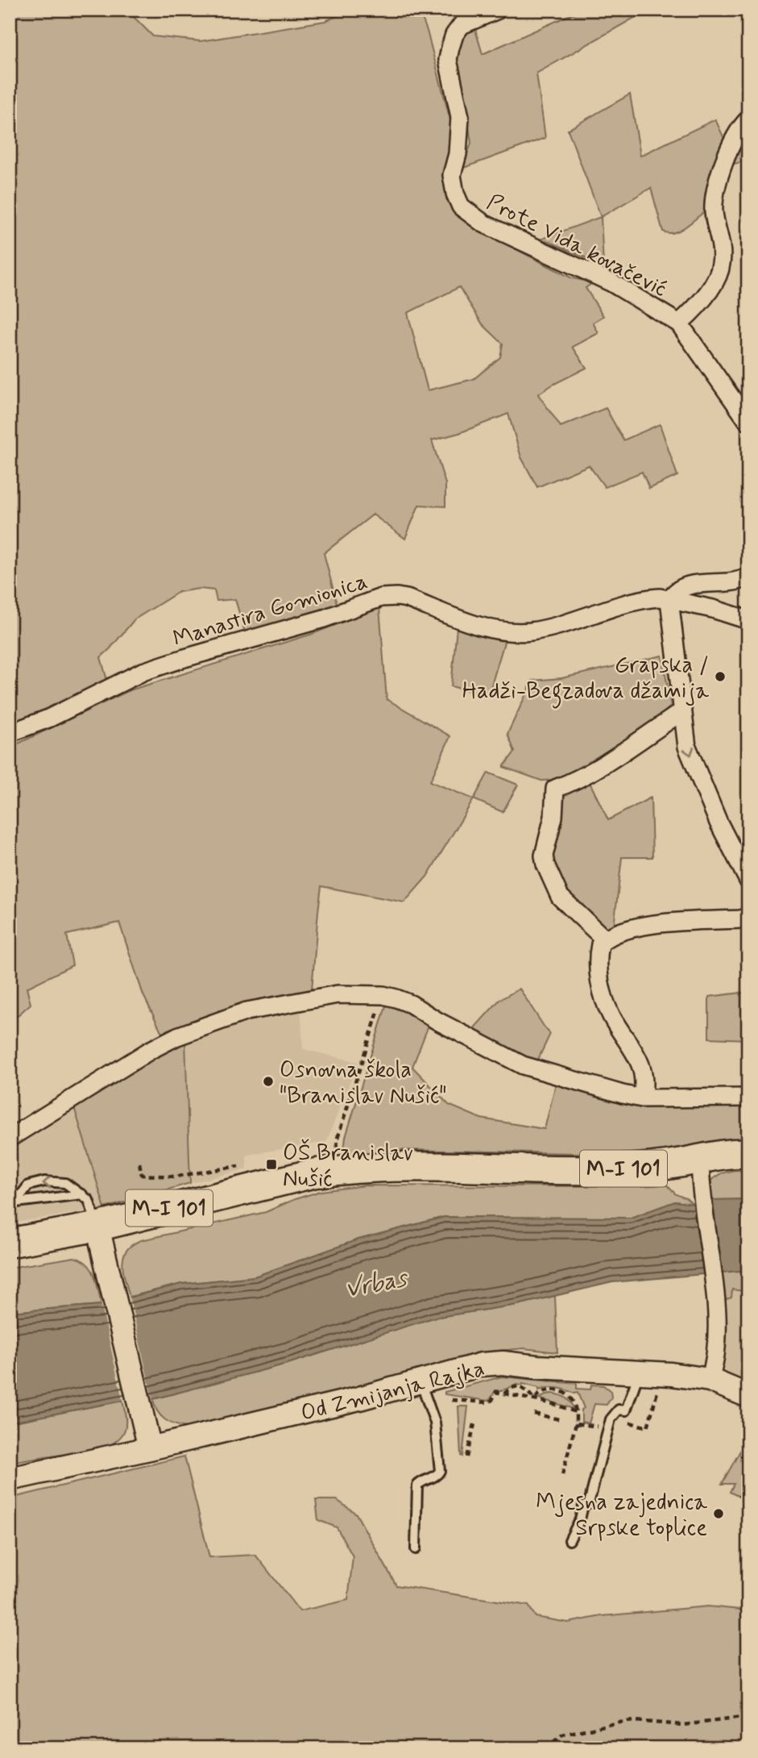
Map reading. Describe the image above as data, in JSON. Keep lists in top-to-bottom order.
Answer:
{
  "streets": {
    "main road": ["M-I 101"],
    "street": ["Prote Vida kovačević", "Manastira Gomionica", "Od Zmijanja Rajka"]
  },
  "water": ["Vrbas"],
  "places": {
    "other": ["Grapska / Hadži-Begzadova džamija", "Osnovna škola \"Branislav Nušić\"", "Mjesna zajednica Srpske toplice"],
    "transit": ["OŠ Branislav Nušić"]
  }
}
